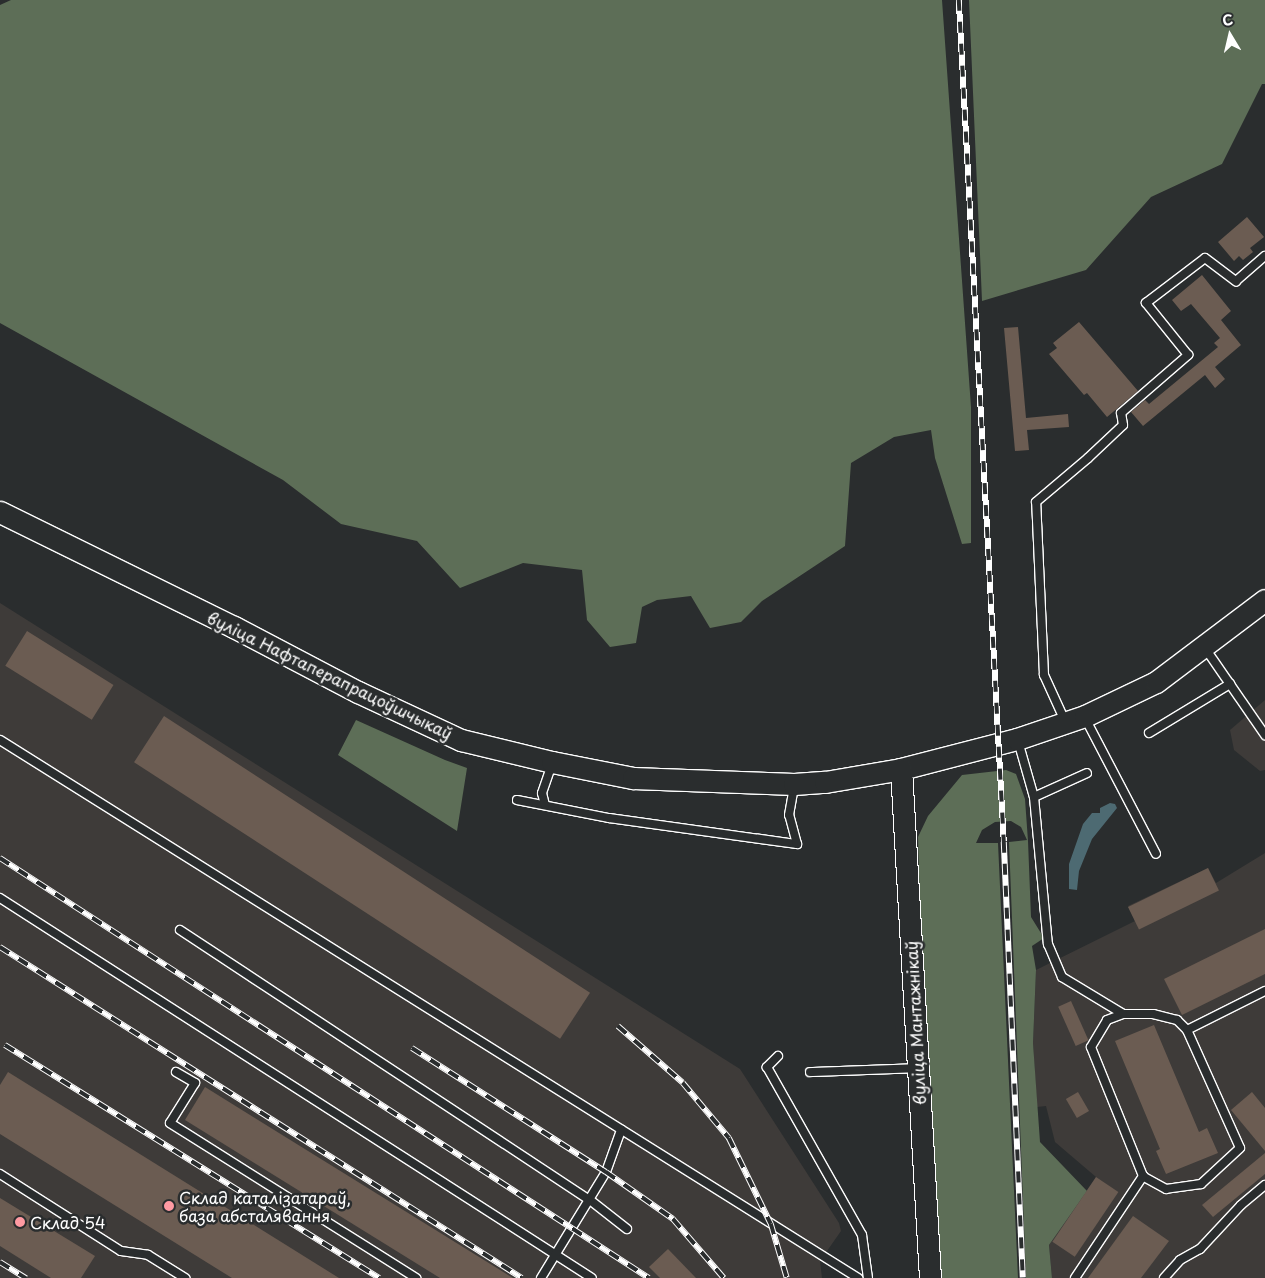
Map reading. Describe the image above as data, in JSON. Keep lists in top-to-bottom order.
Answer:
{
  "streets": {
    "street": ["вуліца Нафтаперапрацоўшчыкаў", "вуліца Мантажнікаў"]
  },
  "crossings": [
    ["вуліца Нафтаперапрацоўшчыкаў", "вуліца Мантажнікаў"]
  ],
  "places": ["Склад каталізатараў, база абсталявання", "Склад 54"],
  "north": "top"
}
